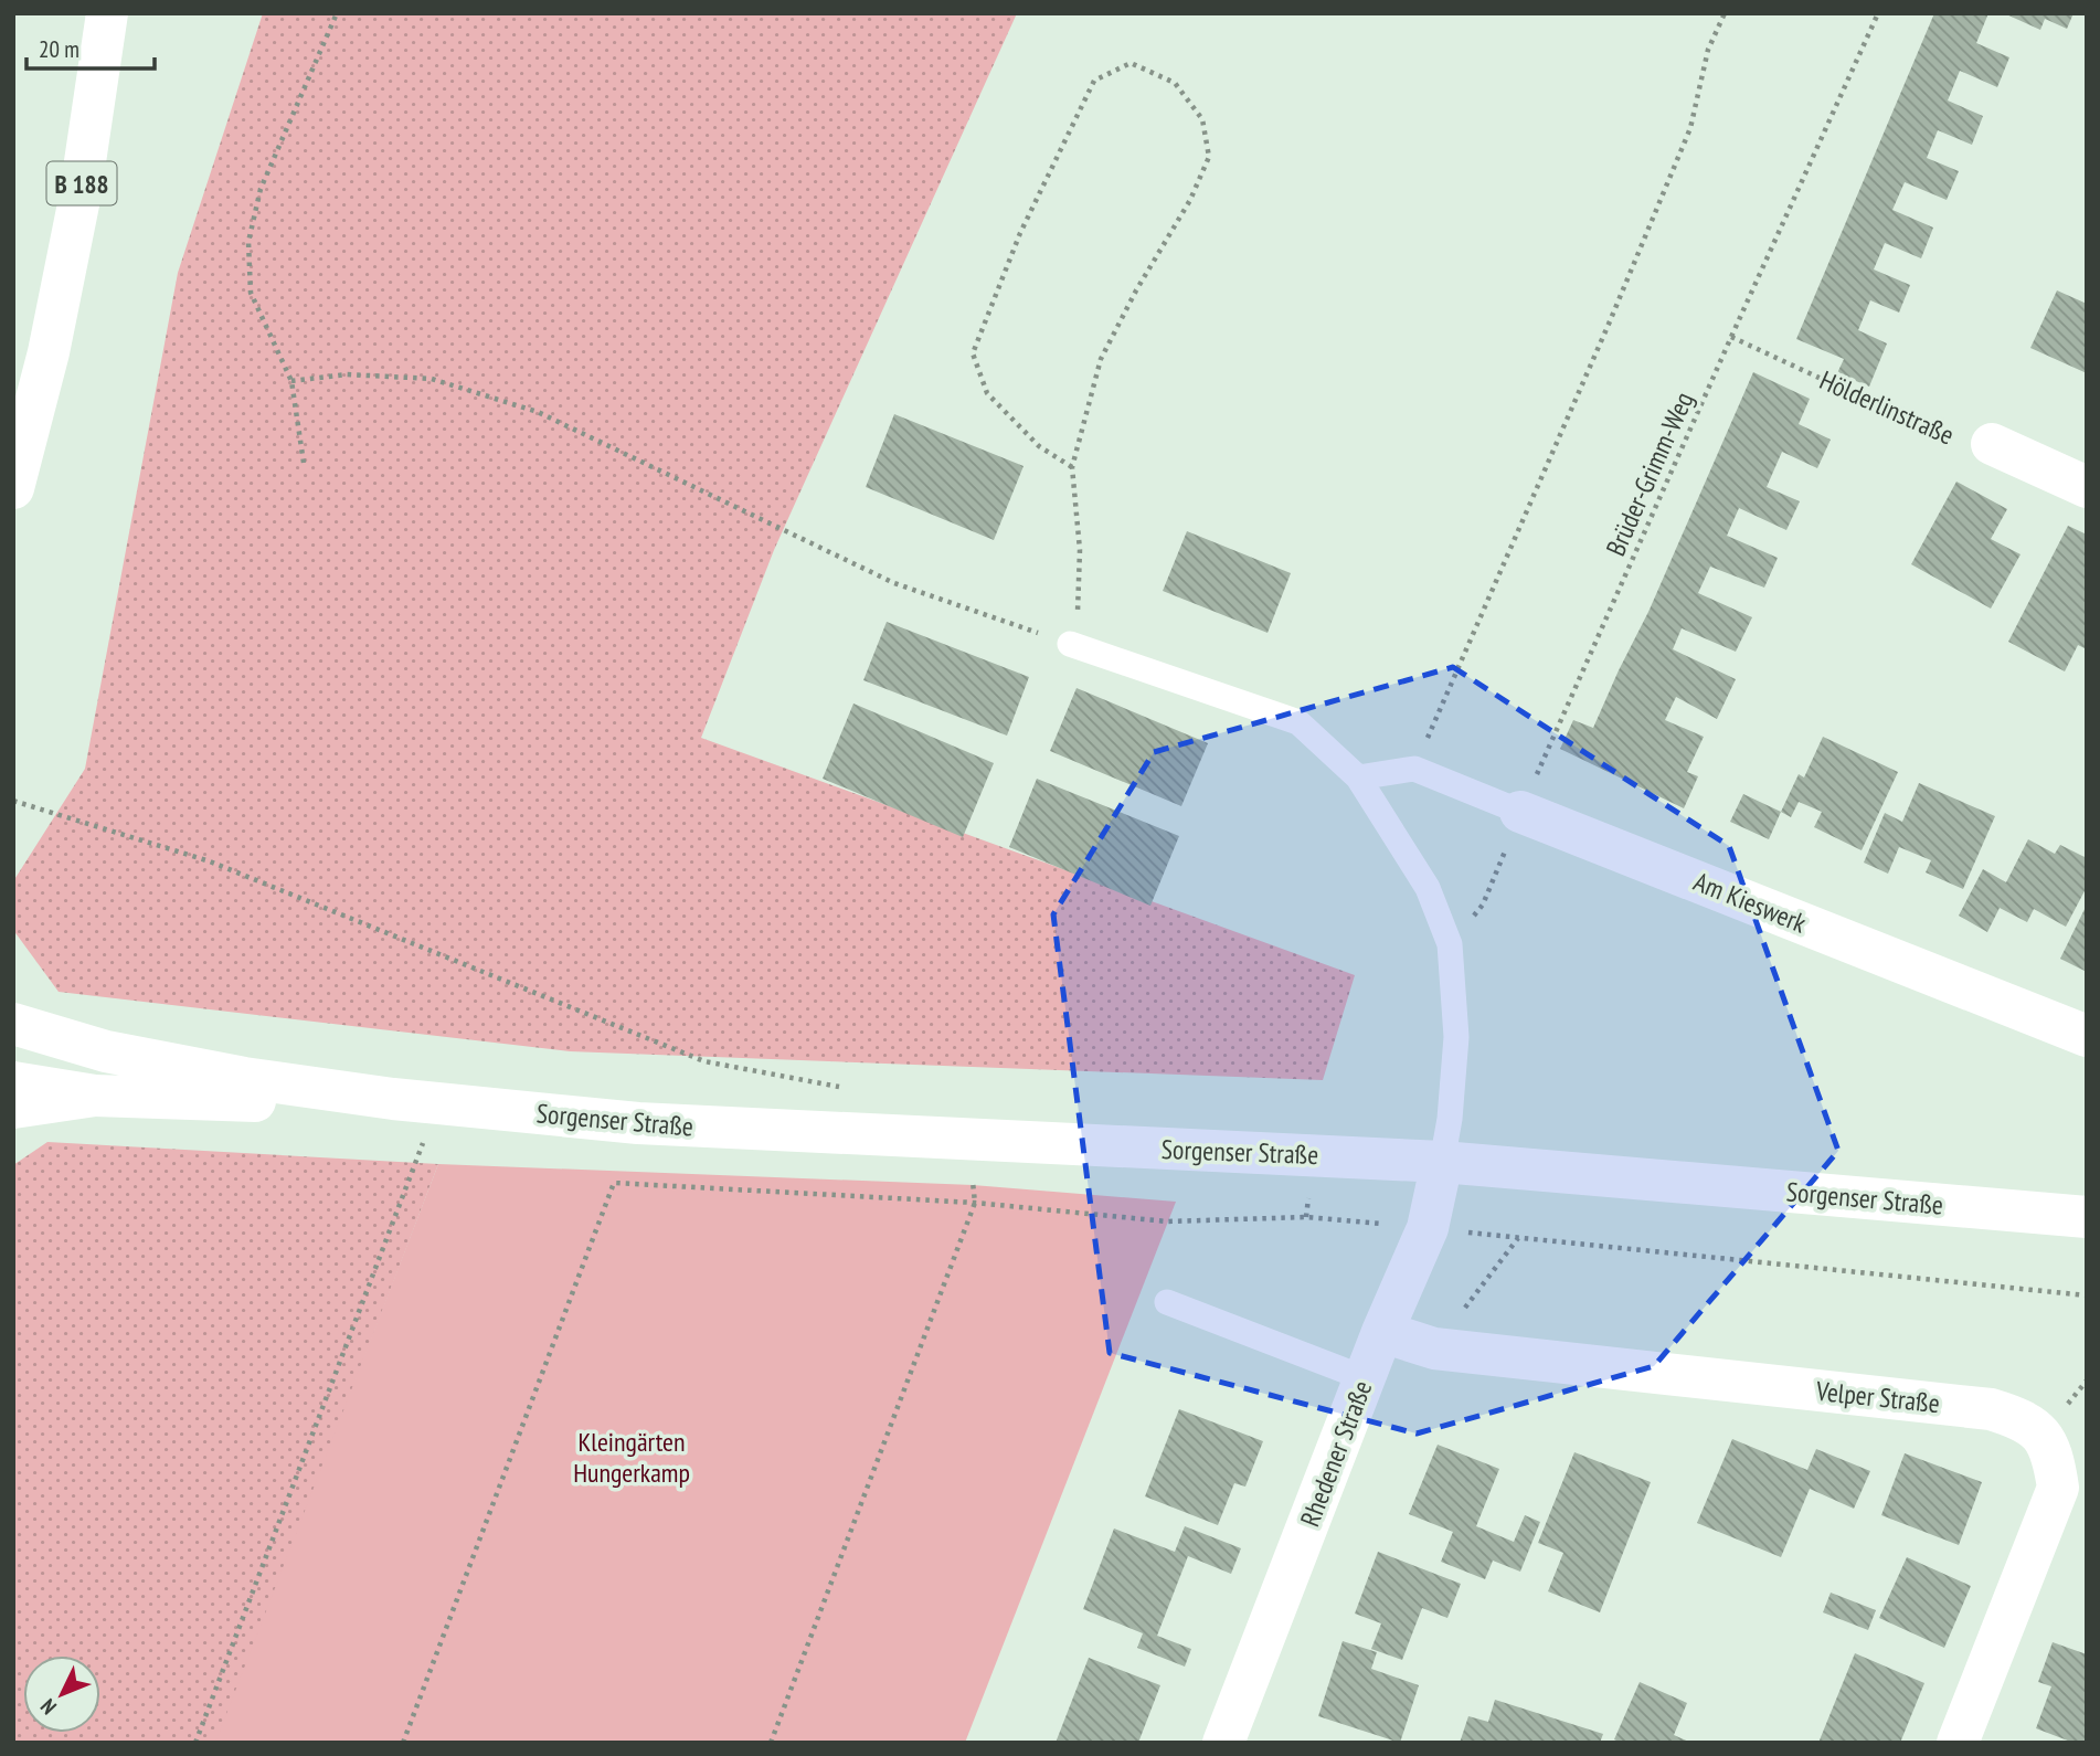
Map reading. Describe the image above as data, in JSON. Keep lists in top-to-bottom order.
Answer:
{
  "streets": {
    "main road": [
      "B 188",
      "Hölderlinstraße",
      "Am Kieswerk",
      "Sorgenser Straße",
      "Velper Straße",
      "Rhedener Straße"
    ],
    "path": ["Brüder-Grimm-Weg"]
  },
  "crossings": [
    ["Hölderlinstraße", "Brüder-Grimm-Weg"],
    ["Brüder-Grimm-Weg", "Am Kieswerk"],
    ["Sorgenser Straße", "Rhedener Straße"],
    ["Velper Straße", "Rhedener Straße"]
  ],
  "parks": ["Kleingärten Hungerkamp"],
  "scale_bar": "20 m",
  "north": "bottom left"
}
